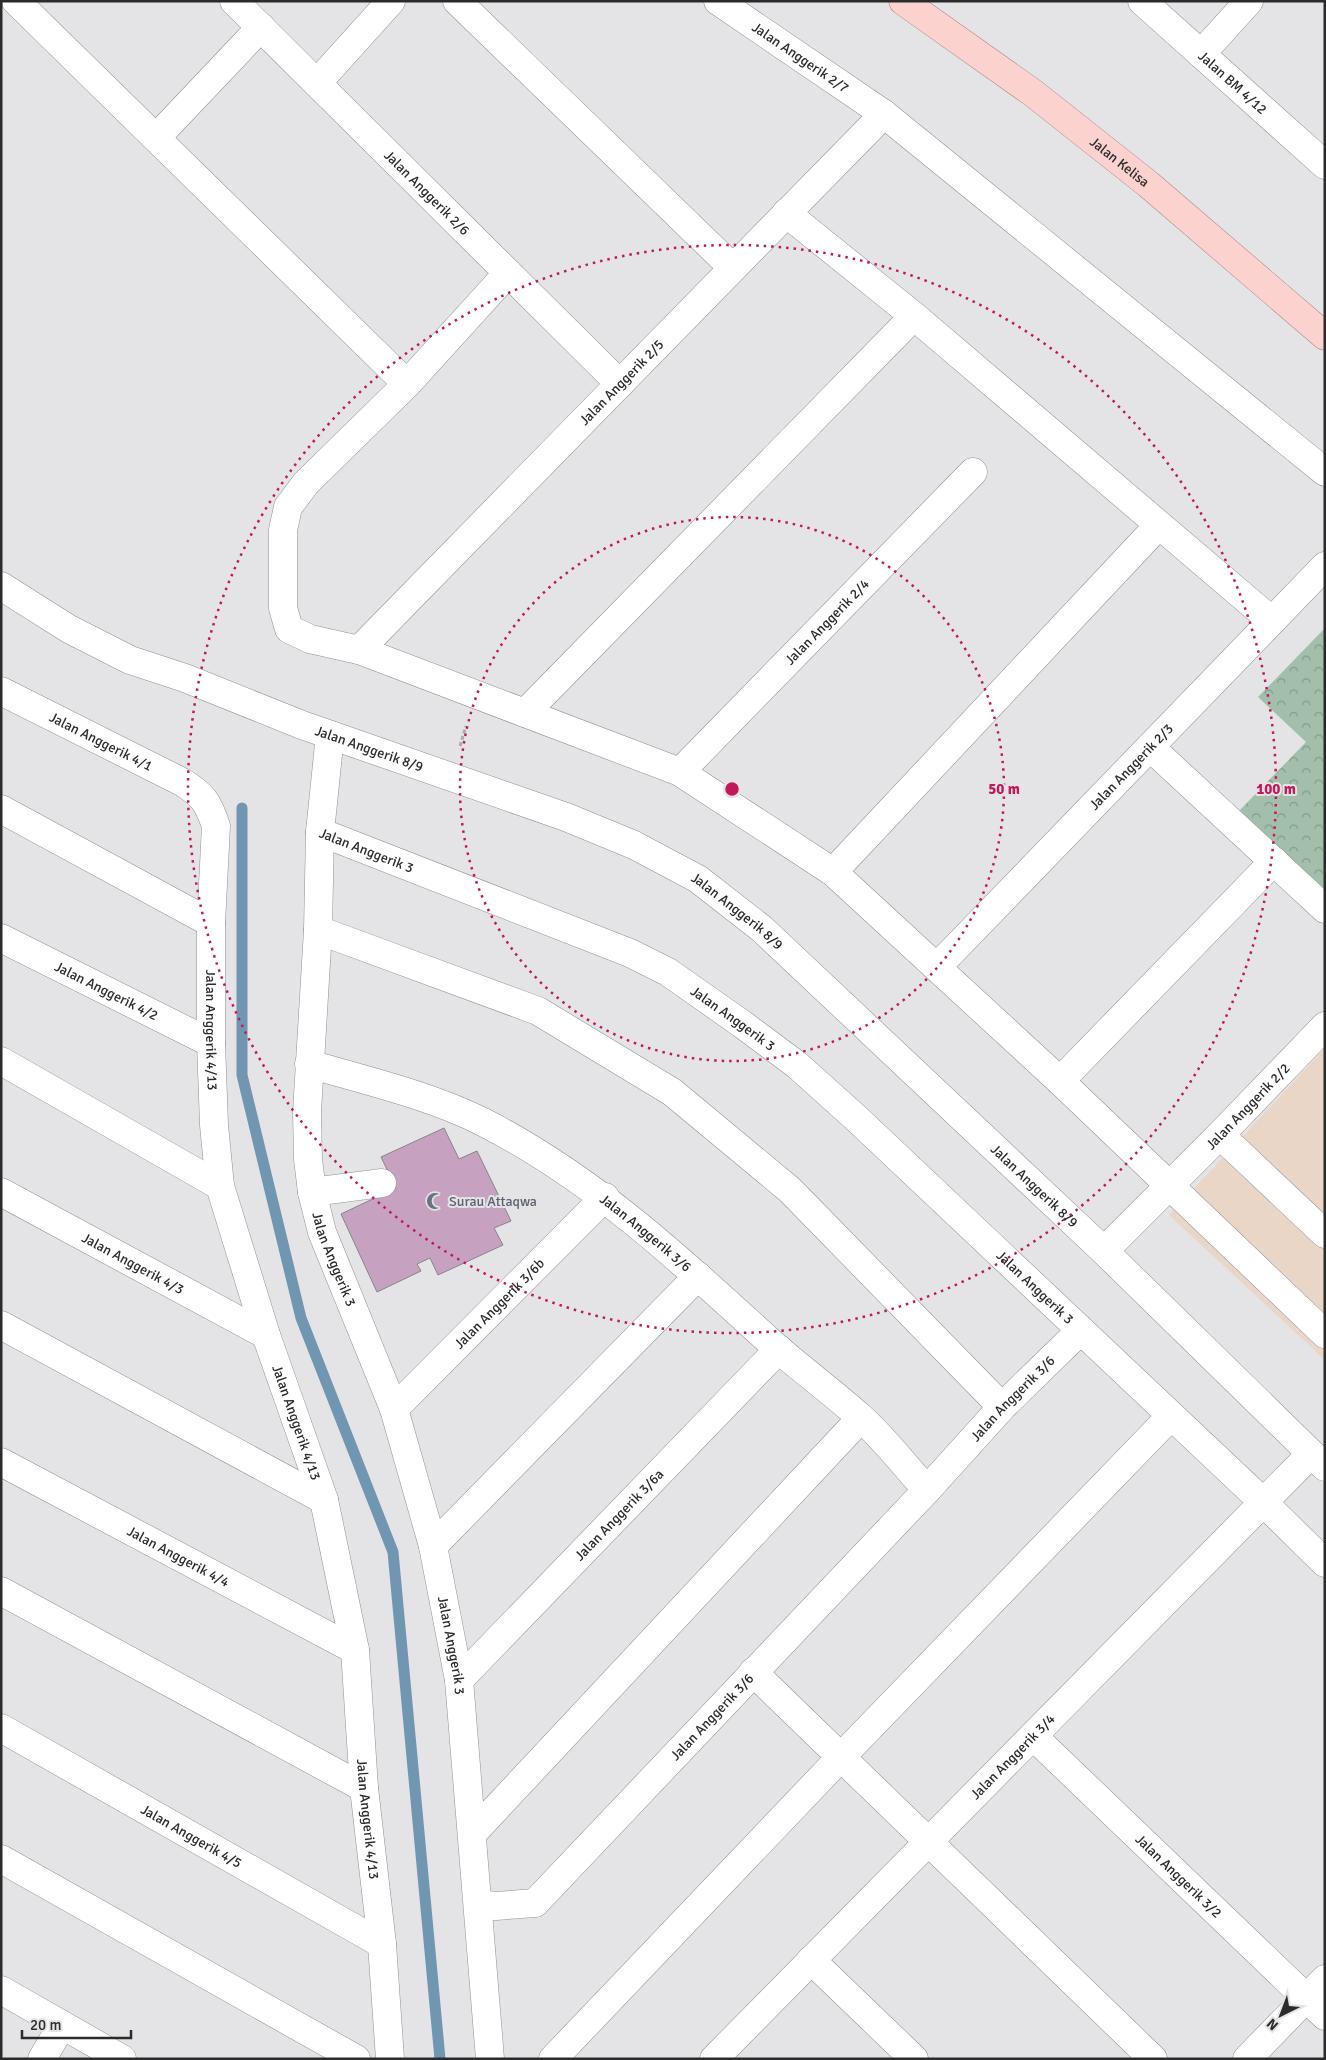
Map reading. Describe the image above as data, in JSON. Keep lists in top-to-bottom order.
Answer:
{
  "streets": {
    "main road": ["Jalan Kelisa"],
    "street": [
      "Jalan Anggerik 2/7",
      "Jalan BM 4/12",
      "Jalan Anggerik 2/6",
      "Jalan Anggerik 2/5",
      "Jalan Anggerik 2/4",
      "Jalan Anggerik 4/1",
      "Jalan Anggerik 8/9",
      "Jalan Anggerik 2/3",
      "Jalan Anggerik 3",
      "Jalan Anggerik 4/2",
      "Jalan Anggerik 4/13",
      "Jalan Anggerik 2/2",
      "Jalan Anggerik 3/6",
      "Jalan Anggerik 4/3",
      "Jalan Anggerik 3/6b",
      "Jalan Anggerik 3/6a",
      "Jalan Anggerik 4/4",
      "Jalan Anggerik 3/4",
      "Jalan Anggerik 4/5",
      "Jalan Anggerik 3/2"
    ]
  },
  "crossings": [
    ["Jalan Anggerik 2/7", "Jalan Anggerik 2/5"],
    ["Jalan Anggerik 2/6", "Jalan Anggerik 2/5"],
    ["Jalan Anggerik 4/1", "Jalan Anggerik 4/13"],
    ["Jalan Anggerik 8/9", "Jalan Anggerik 2/2"],
    ["Jalan Anggerik 8/9", "Jalan Anggerik 3/4"],
    ["Jalan Anggerik 3", "Jalan Anggerik 3/6"],
    ["Jalan Anggerik 3", "Jalan Anggerik 3/6b"],
    ["Jalan Anggerik 3", "Jalan Anggerik 3/6a"],
    ["Jalan Anggerik 3", "Jalan Anggerik 3/4"],
    ["Jalan Anggerik 4/2", "Jalan Anggerik 4/13"],
    ["Jalan Anggerik 4/13", "Jalan Anggerik 4/3"],
    ["Jalan Anggerik 4/13", "Jalan Anggerik 4/4"],
    ["Jalan Anggerik 4/13", "Jalan Anggerik 4/5"],
    ["Jalan Anggerik 3/6", "Jalan Anggerik 3/6b"],
    ["Jalan Anggerik 3/6", "Jalan Anggerik 3/6a"],
    ["Jalan Anggerik 3/4", "Jalan Anggerik 3/2"]
  ],
  "places": {
    "mosque": ["Surau Attaqwa"]
  },
  "scale_bar": "20 m",
  "north": "bottom left",
  "rings": ["50 m", "100 m"]
}
